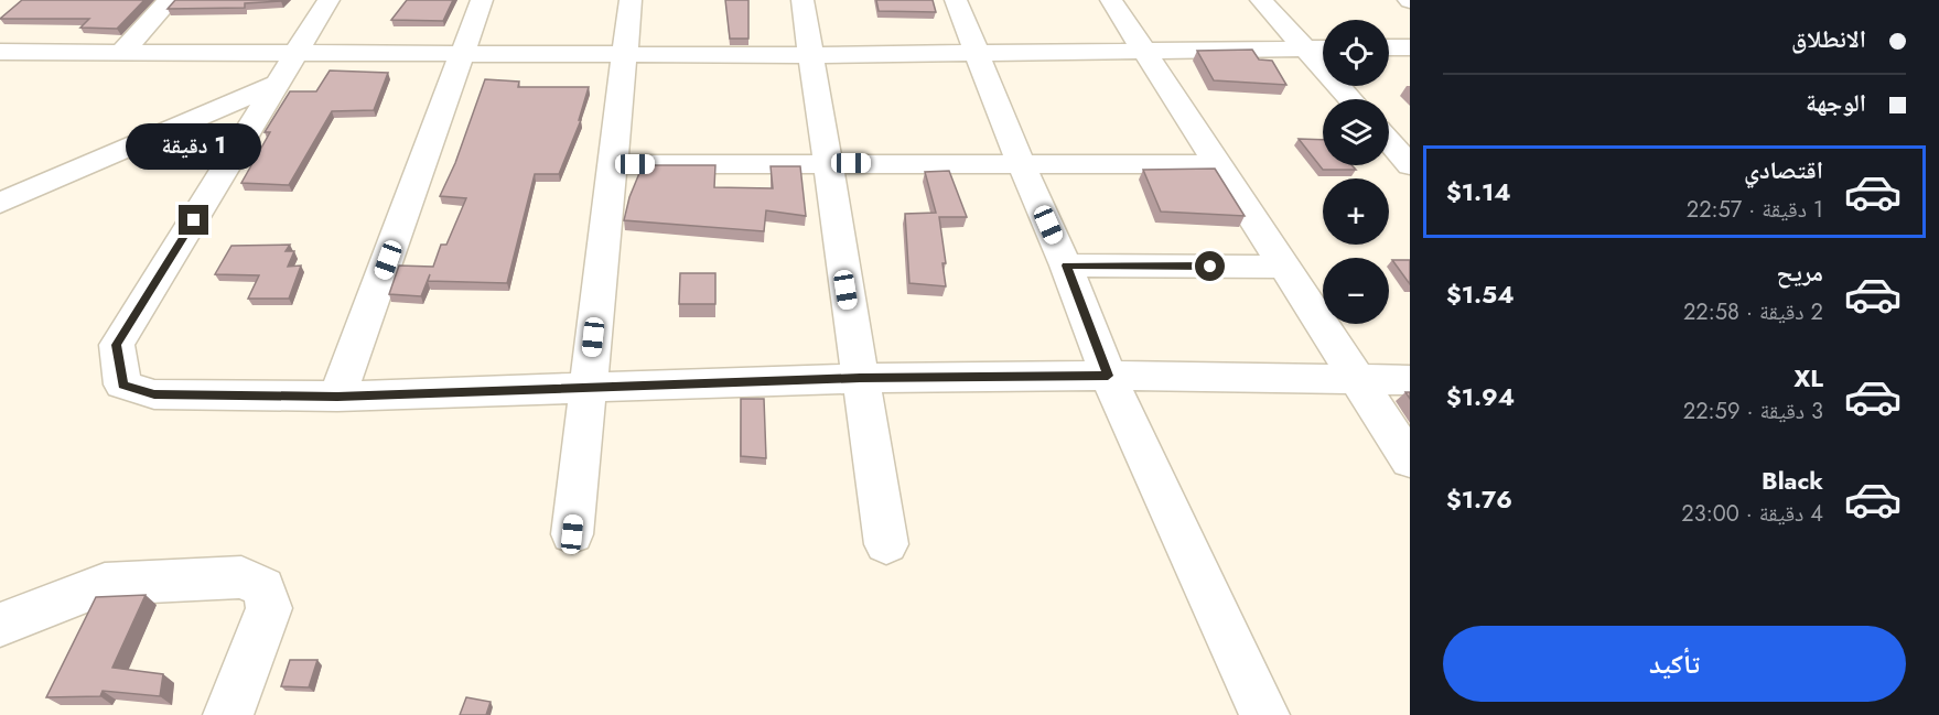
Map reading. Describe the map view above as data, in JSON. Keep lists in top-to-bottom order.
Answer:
{
  "page": {
    "banner": ["الانطلاق", "الوجهة"],
    "map_buttons": ["+", "−"],
    "bubble": "1 دقيقة",
    "list": [
      {
        "name": "اقتصادي",
        "note": "1 دقيقة · 22:57",
        "value": "$1.14"
      },
      {
        "name": "مريح",
        "note": "2 دقيقة · 22:58",
        "value": "$1.54"
      },
      {
        "name": "XL",
        "note": "3 دقيقة · 22:59",
        "value": "$1.94"
      },
      {
        "name": "Black",
        "note": "4 دقيقة · 23:00",
        "value": "$1.76"
      }
    ],
    "buttons": "تأكيد"
  }
}
